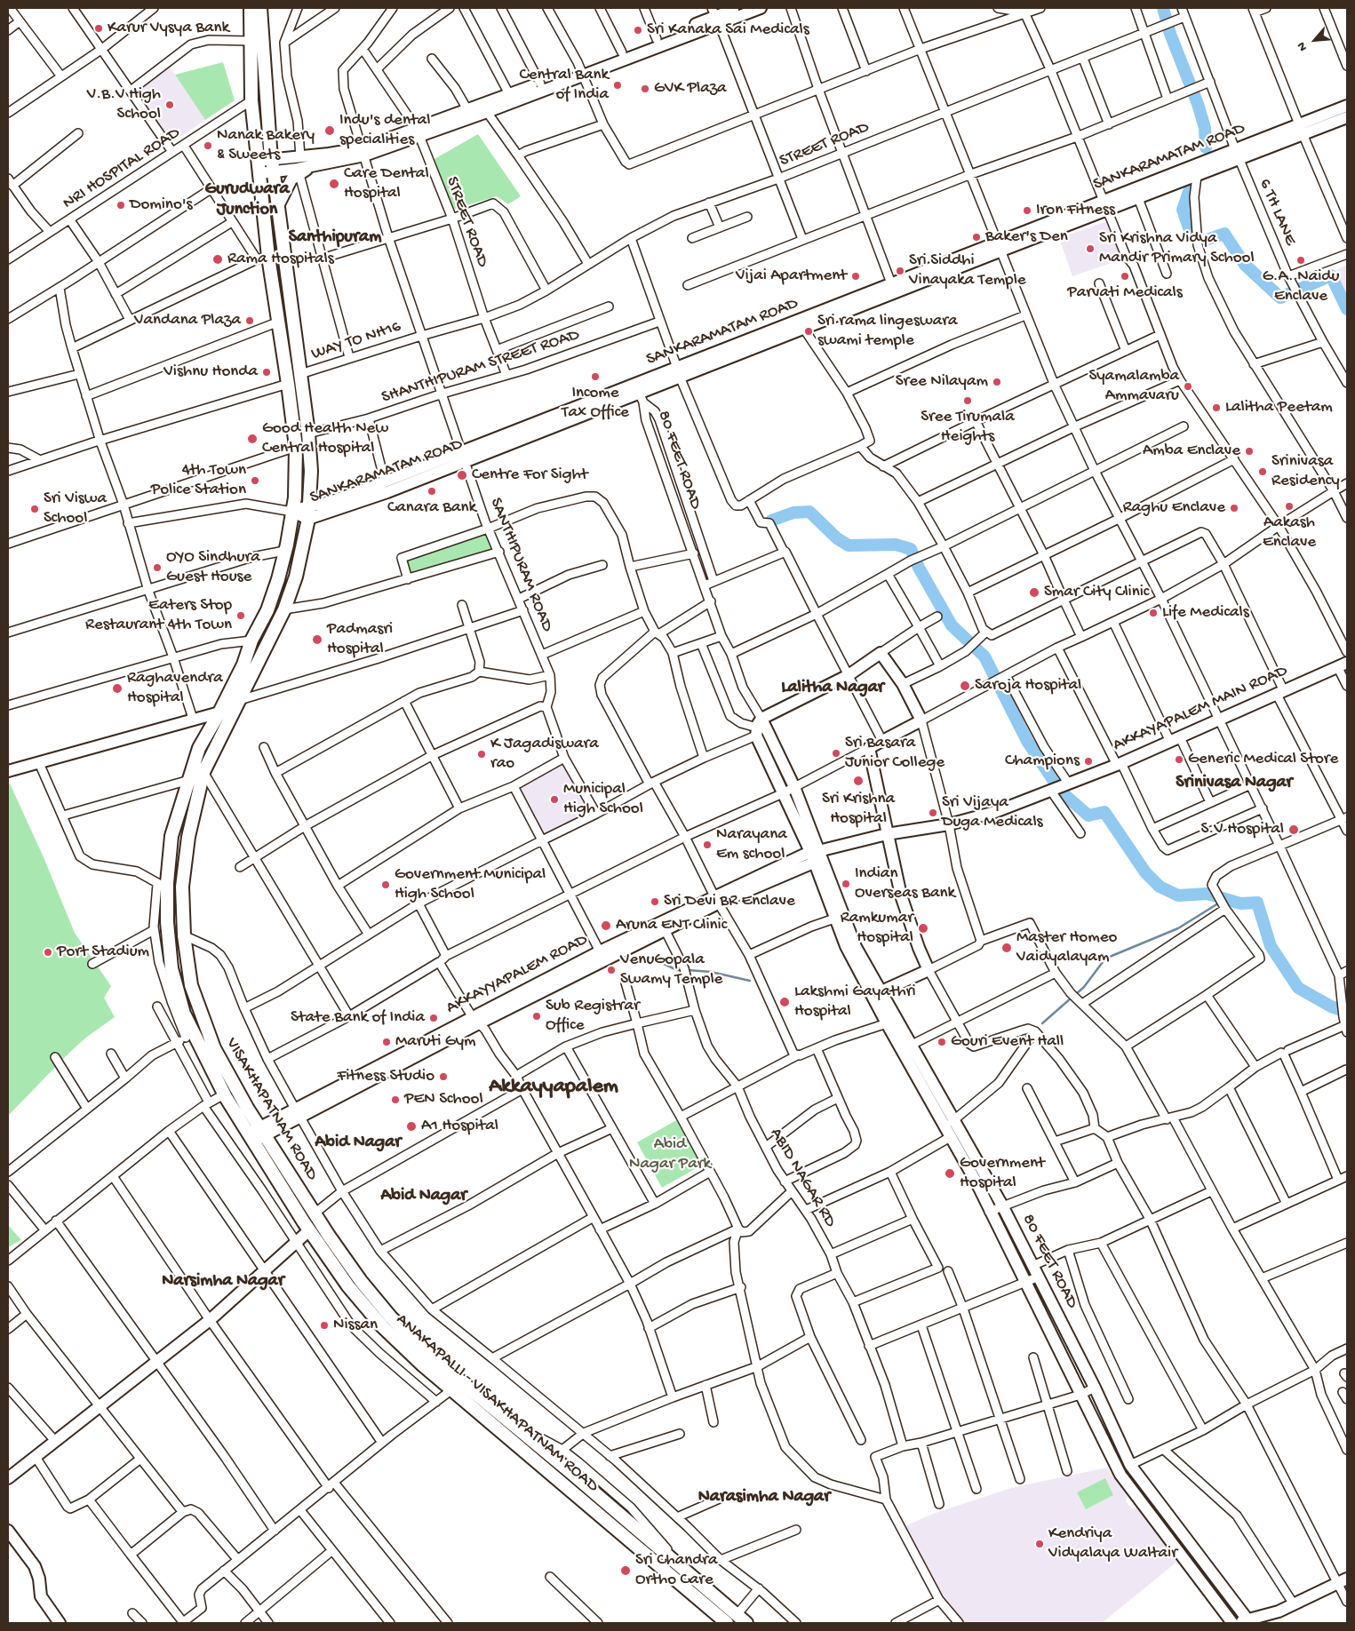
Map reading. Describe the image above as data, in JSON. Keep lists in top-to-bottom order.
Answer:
{
  "streets": {
    "main road": [
      "SANKARAMATAM ROAD",
      "80 FEET ROAD",
      "AKKAYAPALEM MAIN ROAD",
      "AKKAYYAPALEM ROAD",
      "VISAKHAPATNAM ROAD",
      "ANAKAPALLI - VISAKHAPATNAM ROAD"
    ],
    "street": [
      "STREET ROAD",
      "NRI HOSPITAL ROAD",
      "6 TH LANE",
      "WAY TO NH16",
      "SHANTHIPURAM STREET ROAD",
      "SANTHIPURAM ROAD",
      "ABID NAGAR RD"
    ]
  },
  "crossings": [
    ["STREET ROAD", "6 TH LANE"],
    ["STREET ROAD", "WAY TO NH16"],
    ["STREET ROAD", "SHANTHIPURAM STREET ROAD"],
    ["STREET ROAD", "SANTHIPURAM ROAD"],
    ["SANKARAMATAM ROAD", "6 TH LANE"],
    ["SANKARAMATAM ROAD", "80 FEET ROAD"],
    ["SANKARAMATAM ROAD", "SANTHIPURAM ROAD"],
    ["SANKARAMATAM ROAD", "VISAKHAPATNAM ROAD"],
    ["SANKARAMATAM ROAD", "ANAKAPALLI - VISAKHAPATNAM ROAD"],
    ["NRI HOSPITAL ROAD", "ANAKAPALLI - VISAKHAPATNAM ROAD"],
    ["WAY TO NH16", "SANTHIPURAM ROAD"],
    ["WAY TO NH16", "VISAKHAPATNAM ROAD"],
    ["SHANTHIPURAM STREET ROAD", "SANTHIPURAM ROAD"],
    ["SHANTHIPURAM STREET ROAD", "VISAKHAPATNAM ROAD"],
    ["80 FEET ROAD", "AKKAYYAPALEM ROAD"],
    ["AKKAYAPALEM MAIN ROAD", "AKKAYYAPALEM ROAD"],
    ["AKKAYYAPALEM ROAD", "VISAKHAPATNAM ROAD"],
    ["AKKAYYAPALEM ROAD", "ANAKAPALLI - VISAKHAPATNAM ROAD"]
  ],
  "districts": [
    "Gurudwara Junction",
    "Santhipuram",
    "Lalitha Nagar",
    "Srinivasa Nagar",
    "Akkayyapalem",
    "Abid Nagar",
    "Abid Nagar",
    "Narsimha Nagar",
    "Narasimha Nagar"
  ],
  "parks": ["Abid Nagar Park"],
  "places": [
    "Karur Vysya Bank",
    "Sri Kanaka Sai Medicals",
    "Central Bank of India",
    "GVK Plaza",
    "V.B.V High School",
    "Indu's dental specialities",
    "Nanak Bakery & Sweets",
    "Care Dental Hospital",
    "Domino's",
    "Iron Fitness",
    "Baker's Den",
    "Sri Krishna Vidya Mandir Primary School",
    "Rama Hospitals",
    "G.A. Naidu Enclave",
    "Sri Siddhi Vinayaka Temple",
    "Vijai Apartment",
    "Parvati Medicals",
    "Vandana Plaza",
    "Sri rama lingeswara swami temple",
    "Vishnu Honda",
    "Income Tax Office",
    "Sree Nilayam",
    "Syamalamba Ammavaru",
    "Sree Tirumala Heights",
    "Lalitha Peetam",
    "Good Health New Central Hospital",
    "Amba Enclave",
    "Srinivasa Residency",
    "Centre For Sight",
    "4th Town Police Station",
    "Canara Bank",
    "Aakash Enclave",
    "Raghu Enclave",
    "Sri Viswa School",
    "OYO Sindhura Guest House",
    "Smar City Clinic",
    "Life Medicals",
    "Eaters Stop Restaurant 4th Town",
    "Padmasri Hospital",
    "Saroja Hospital",
    "Raghavendra Hospital",
    "Sri Basara Junior College",
    "K Jagadiswara rao",
    "Generic Medical Store",
    "Champions",
    "Sri Krishna Hospital",
    "Municipal High School",
    "Sri Vijaya Duga Medicals",
    "S.V Hospital",
    "Narayana Em school",
    "Indian Overseas Bank",
    "Government Municipal High School",
    "Sri Devi BR Enclave",
    "Aruna ENT Clinic",
    "Ramkumar Hospital",
    "Master Homeo Vaidyalayam",
    "Port Stadium",
    "VenuGopala Swamy Temple",
    "Lakshmi Gayathri Hospital",
    "Sub Registrar Office",
    "State Bank of India",
    "Maruti Gym",
    "Gouri Event Hall",
    "Fitness Studio",
    "PEN School",
    "A1 Hospital",
    "Government Hospital",
    "Nissan",
    "Kendriya Vidyalaya Waltair",
    "Sri Chandra Ortho Care"
  ],
  "north": "bottom left"
}
